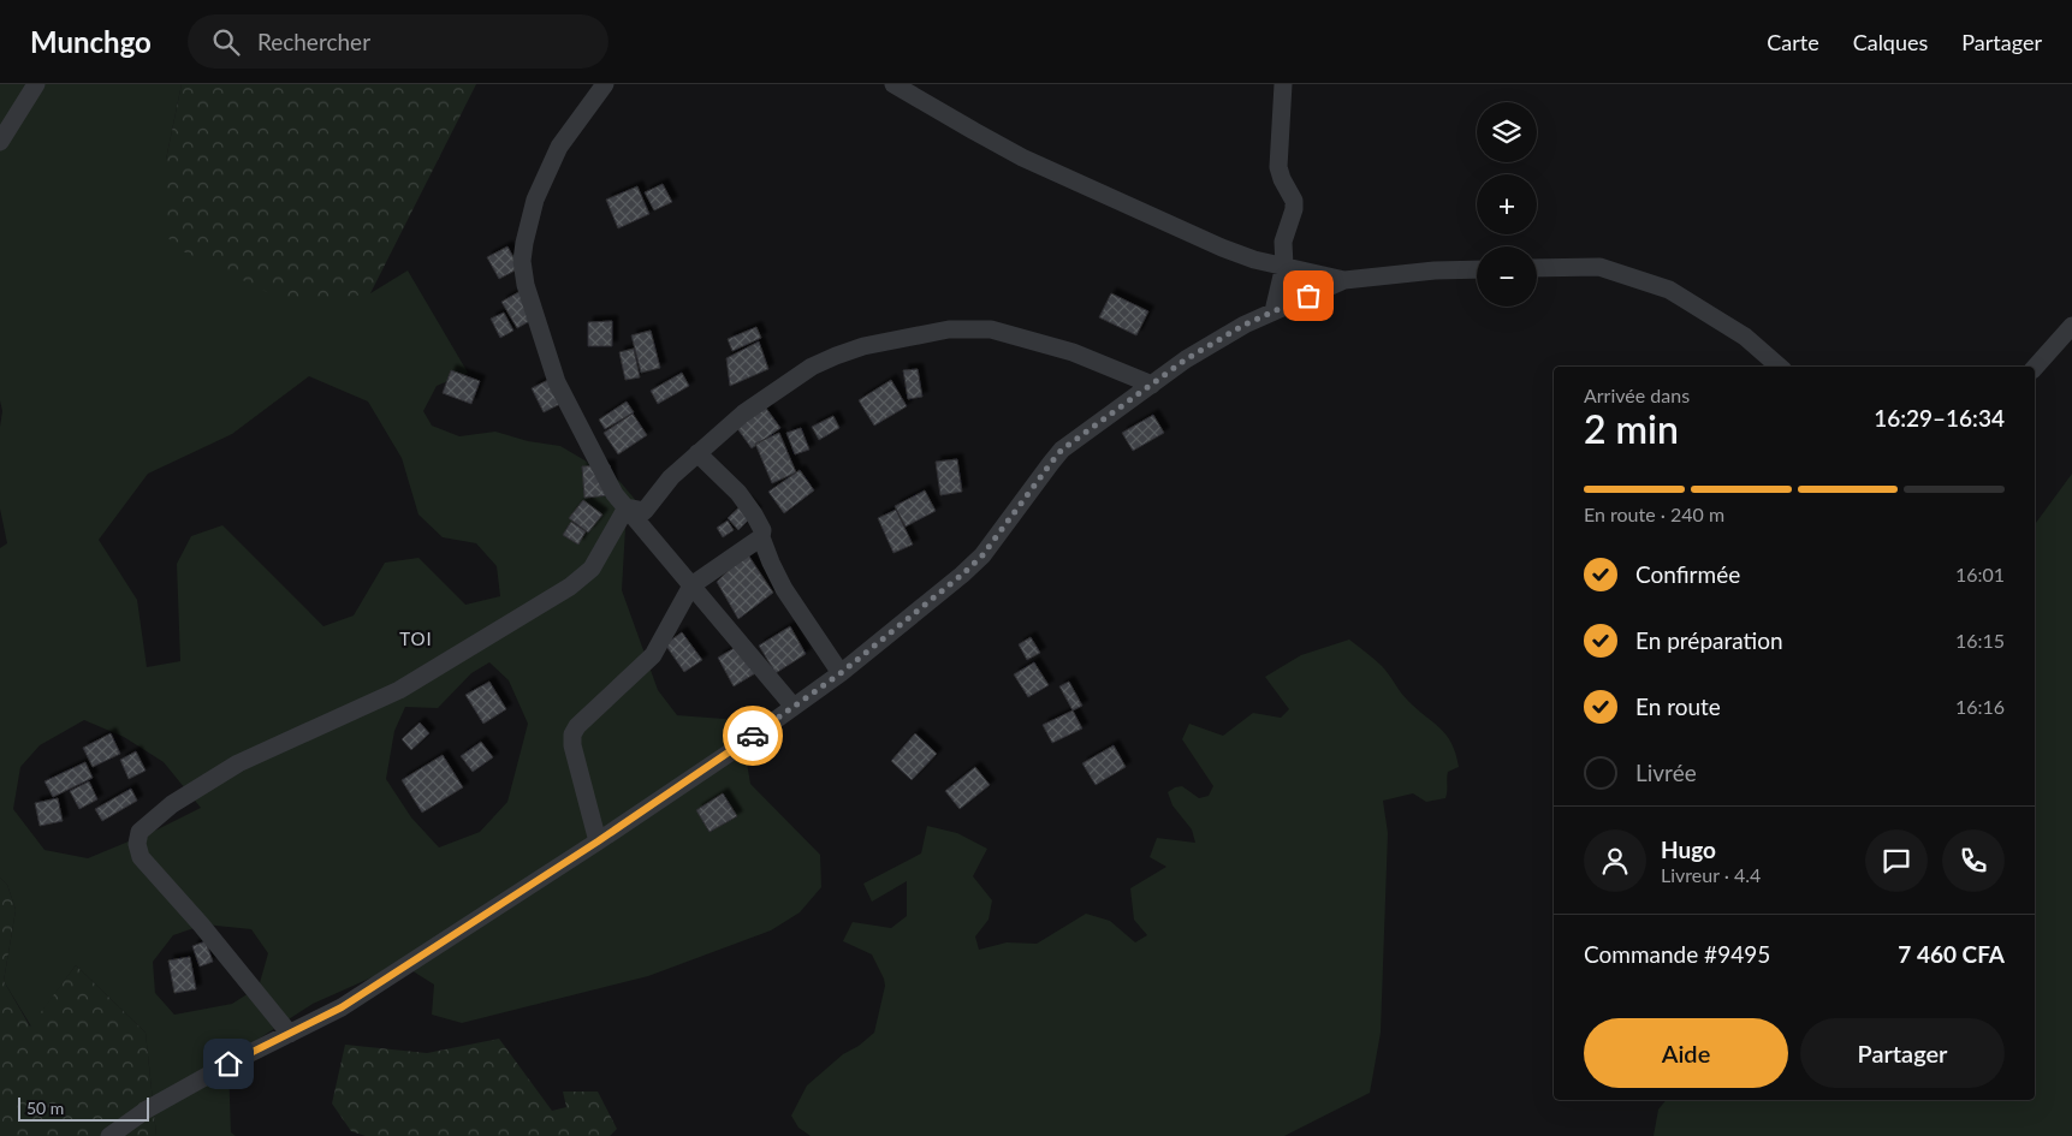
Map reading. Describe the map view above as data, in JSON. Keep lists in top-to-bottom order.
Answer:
{
  "districts": ["TOI"],
  "scale_bar": "50 m",
  "page": {
    "header": "Munchgo",
    "search": "Rechercher",
    "nav": ["Carte", "Calques", "Partager"],
    "map_buttons": ["+", "−"],
    "heading": ["2 min", "Arrivée dans", "16:29–16:34"],
    "panel": [
      "Hugo",
      "Livreur · 4.4",
      "Commande #9495",
      "7 460 CFA"
    ],
    "bar": "En route · 240 m",
    "list": [
      ["Confirmée", "16:01"],
      ["En préparation", "16:15"],
      ["En route", "16:16"],
      "Livrée"
    ],
    "buttons": ["Aide", "Partager"],
    "scale": "50 m"
  }
}
